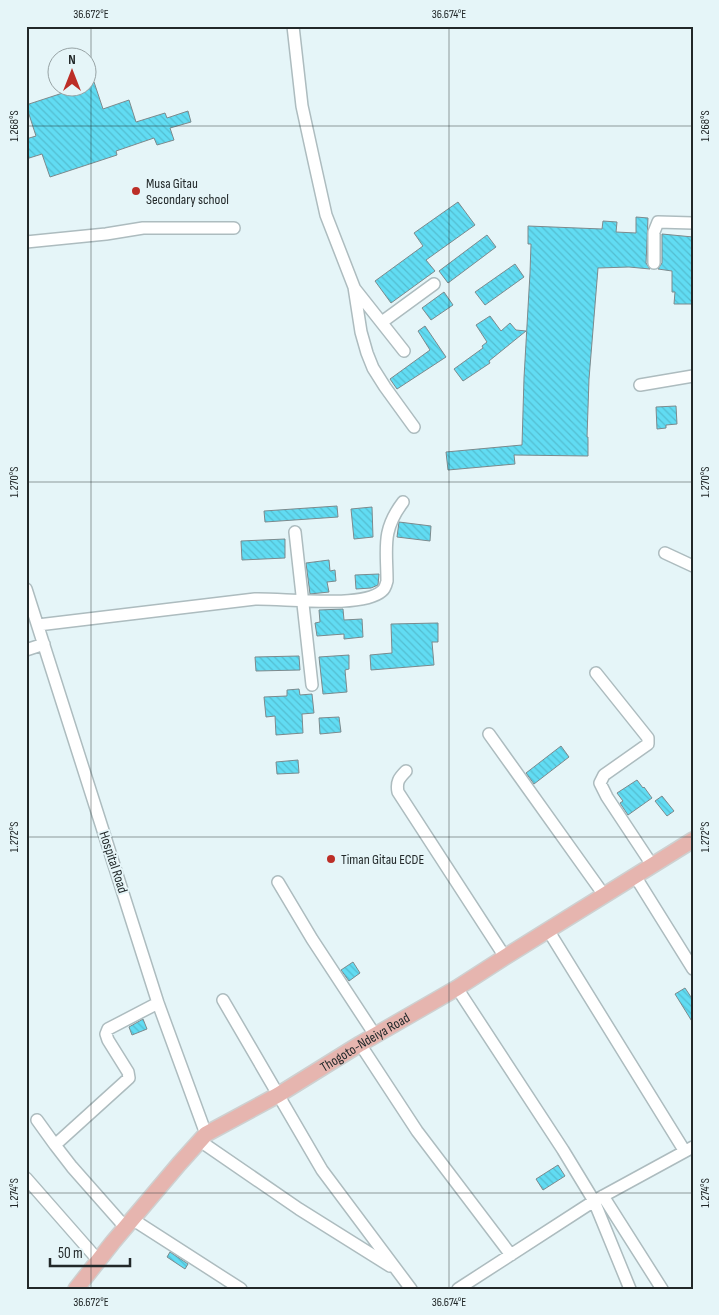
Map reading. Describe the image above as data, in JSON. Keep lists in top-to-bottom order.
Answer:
{
  "streets": {
    "main road": ["Thogoto-Ndeiya Road"],
    "street": ["Hospital Road"]
  },
  "crossings": [
    ["Hospital Road", "Thogoto-Ndeiya Road"]
  ],
  "places": ["Musa Gitau Secondary school", "Timan Gitau ECDE"],
  "scale_bar": "50 m",
  "north": "top",
  "coordinates": [
    "36.672°E",
    "36.674°E",
    "1.268°S",
    "1.270°S",
    "1.272°S",
    "1.274°S"
  ]
}
